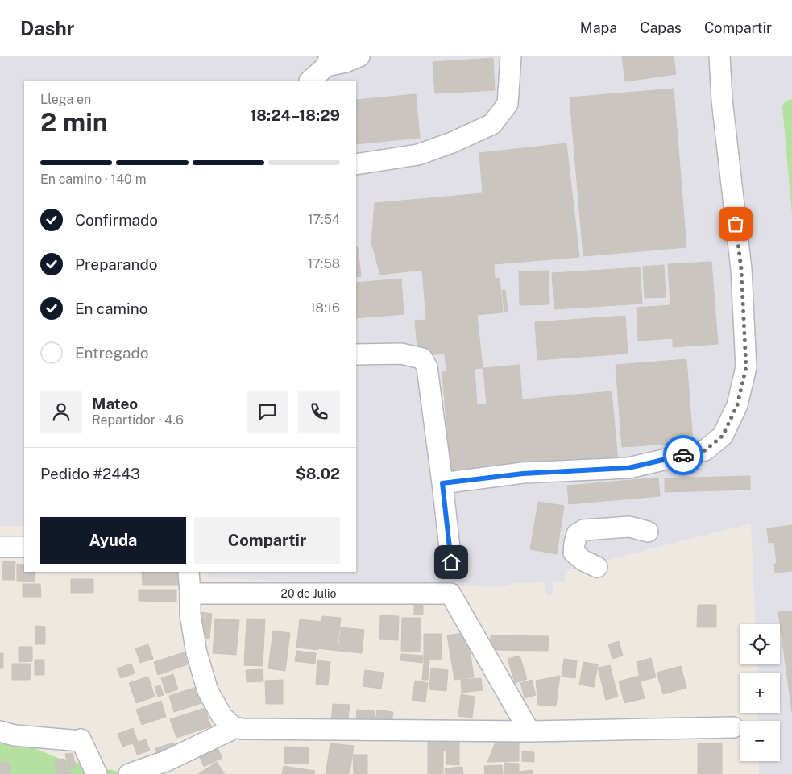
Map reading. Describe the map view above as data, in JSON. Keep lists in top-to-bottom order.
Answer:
{
  "streets": {
    "street": ["20 de Julio"]
  },
  "page": {
    "header": "Dashr",
    "nav": ["Mapa", "Capas", "Compartir"],
    "heading": ["2 min", "Llega en", "18:24–18:29"],
    "panel": [
      "Mateo",
      "Repartidor · 4.6",
      "Pedido #2443",
      "$8.02"
    ],
    "bar": "En camino · 140 m",
    "list": [
      ["Confirmado", "17:54"],
      ["Preparando", "17:58"],
      ["En camino", "18:16"],
      "Entregado"
    ],
    "buttons": ["Ayuda", "Compartir"],
    "map_buttons": ["+", "−"]
  }
}
